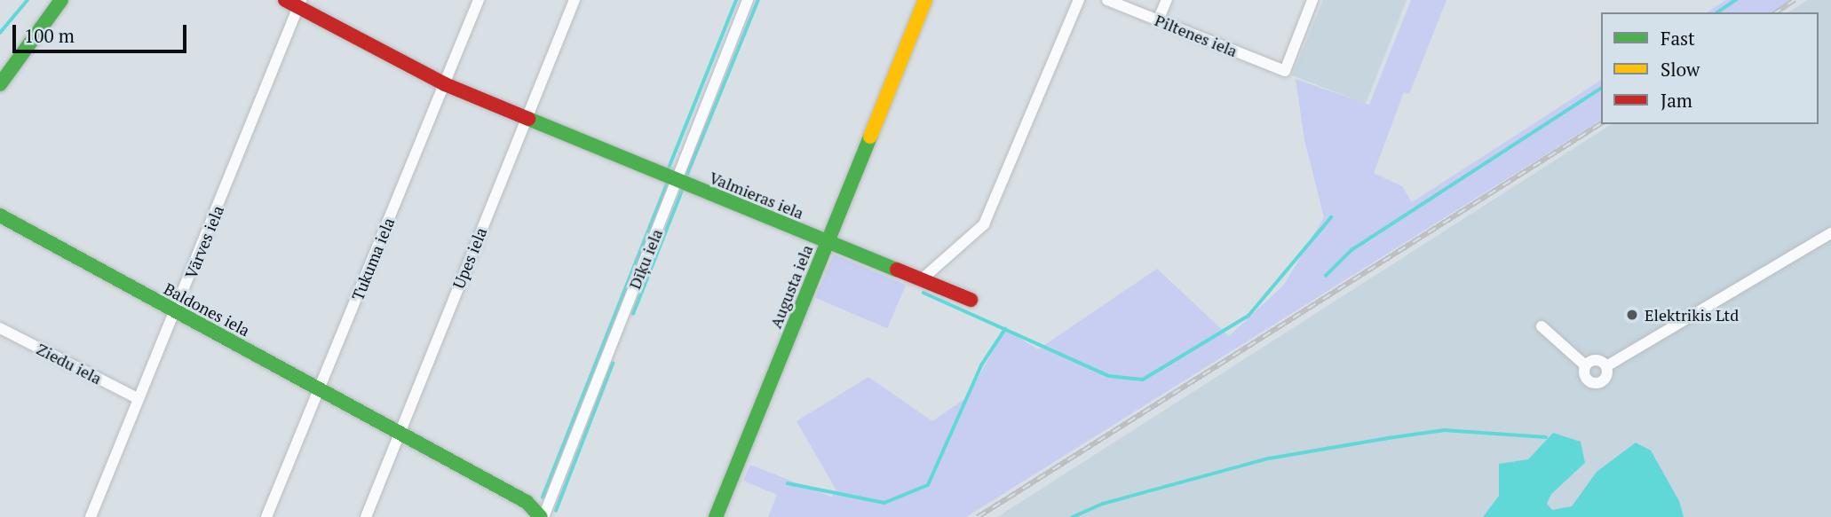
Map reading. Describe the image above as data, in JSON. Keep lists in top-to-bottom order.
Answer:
{
  "streets": {
    "street": [
      "Piltenes iela",
      "Valmieras iela",
      "Vārves iela",
      "Upes iela",
      "Tukuma iela",
      "Dīķu iela",
      "Augusta iela",
      "Baldones iela",
      "Ziedu iela"
    ]
  },
  "crossings": [
    ["Valmieras iela", "Vārves iela"],
    ["Valmieras iela", "Upes iela"],
    ["Valmieras iela", "Tukuma iela"],
    ["Valmieras iela", "Dīķu iela"],
    ["Valmieras iela", "Augusta iela"],
    ["Vārves iela", "Baldones iela"],
    ["Vārves iela", "Ziedu iela"],
    ["Upes iela", "Baldones iela"],
    ["Tukuma iela", "Baldones iela"],
    ["Dīķu iela", "Baldones iela"]
  ],
  "places": ["Elektrikis Ltd"],
  "legend": ["Fast", "Slow", "Jam"],
  "scale_bar": "100 m"
}
